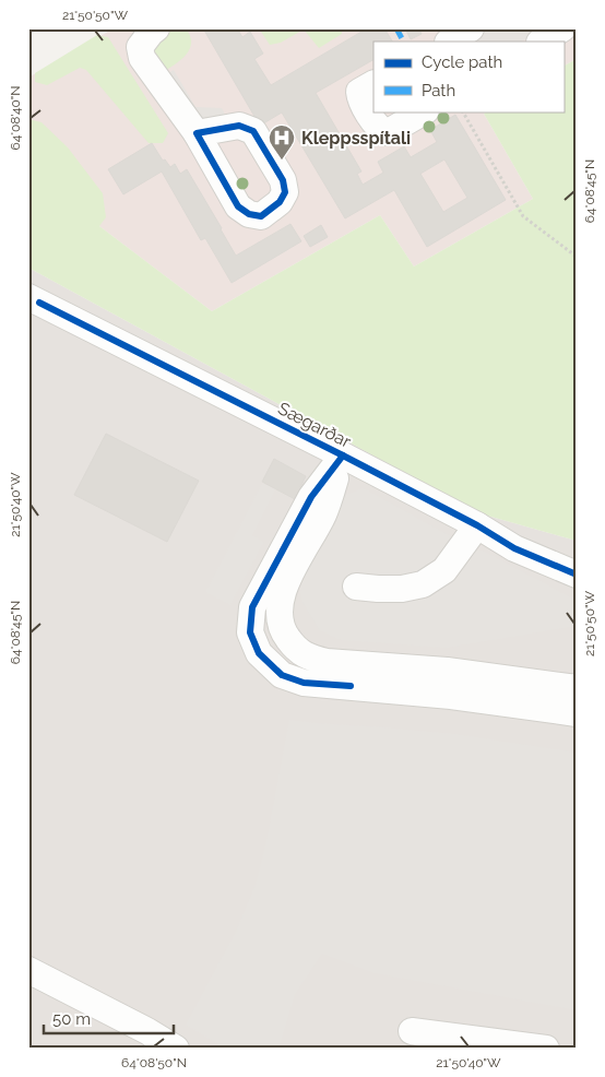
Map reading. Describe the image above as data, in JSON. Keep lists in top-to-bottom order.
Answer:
{
  "streets": {
    "street": ["Sægarðar"]
  },
  "places": {
    "hospital": ["Kleppsspítali"]
  },
  "legend": ["Cycle path", "Path"],
  "scale_bar": "50 m",
  "coordinates": [
    "21°50'50\"W",
    "64°08'40\"N",
    "64°08'45\"N",
    "21°50'40\"W",
    "64°08'50\"N"
  ]
}
